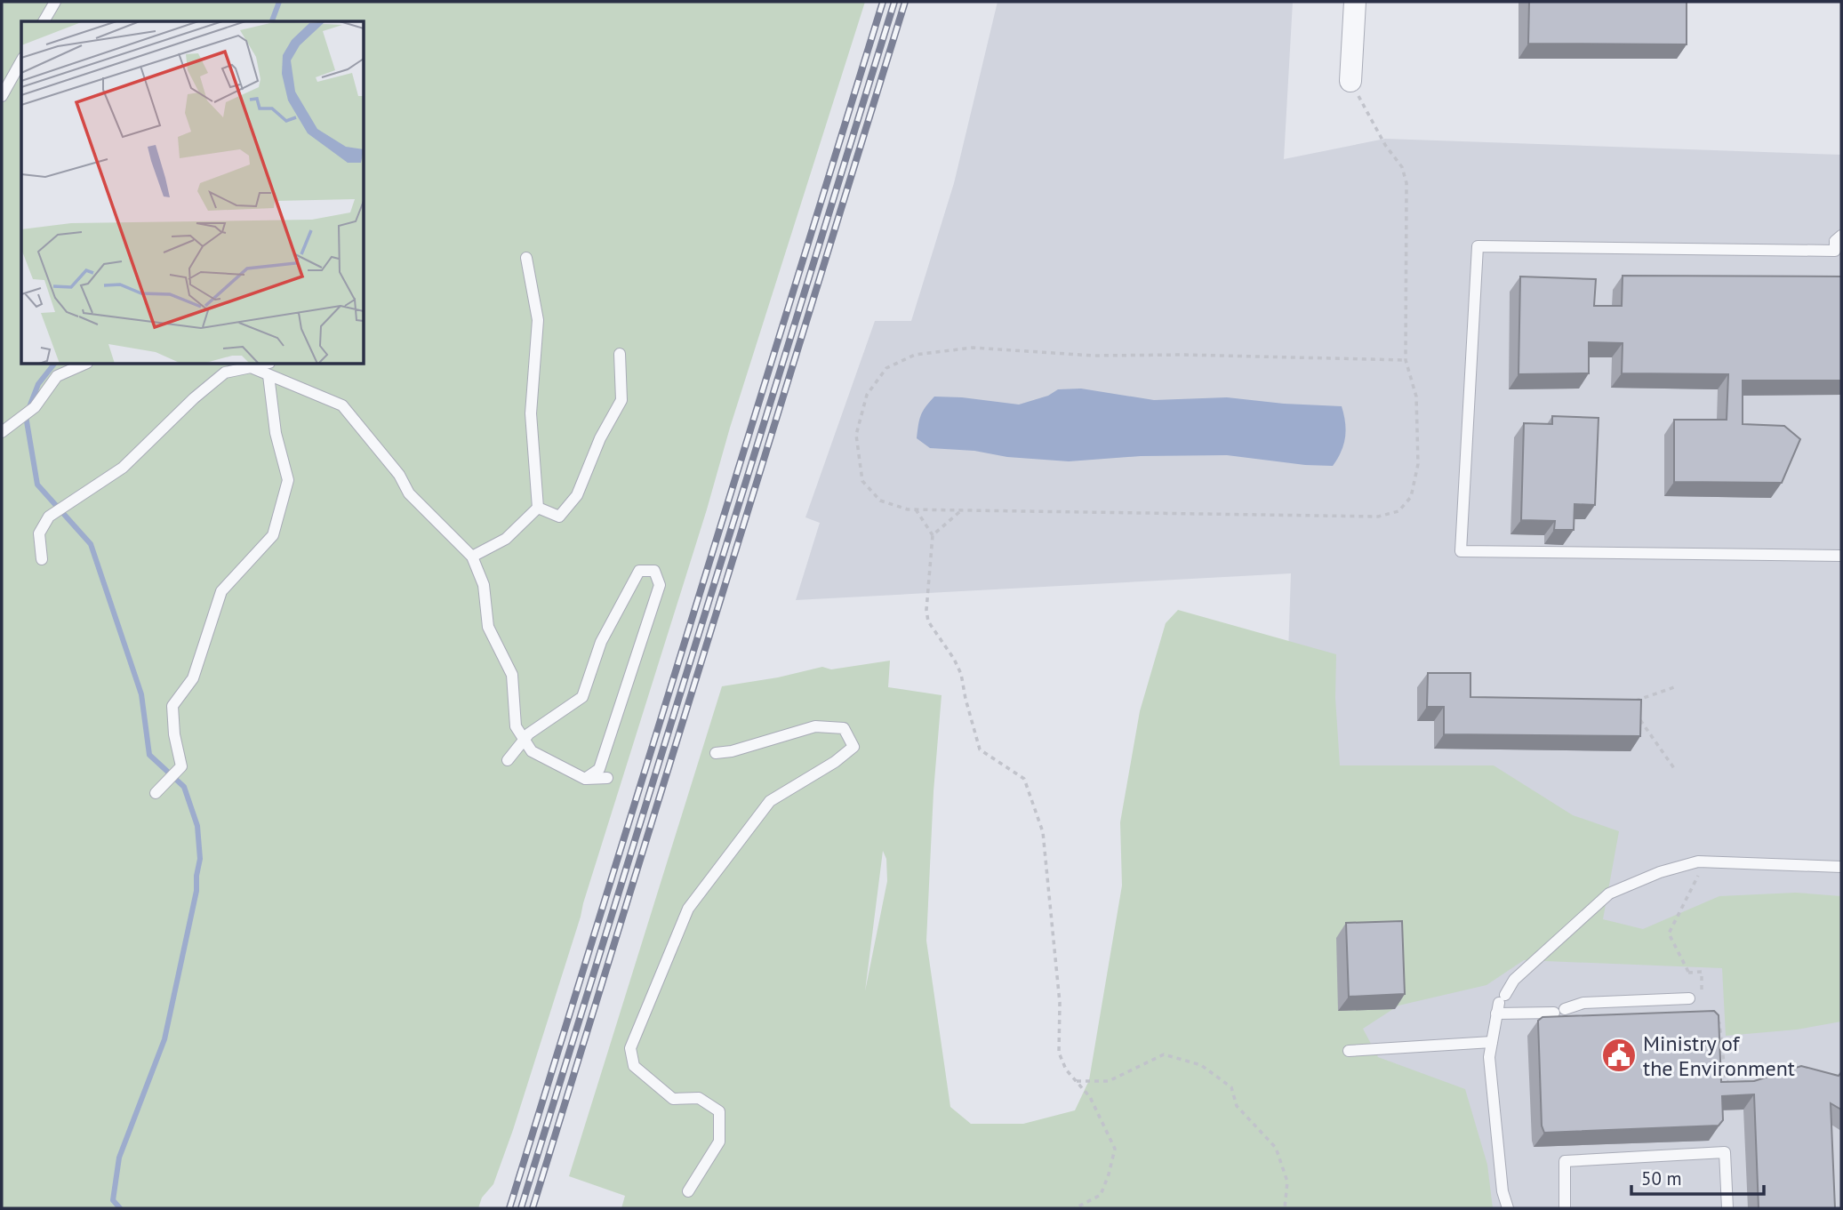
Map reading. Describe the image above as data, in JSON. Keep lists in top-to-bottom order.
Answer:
{
  "places": {
    "public building": ["Ministry of the Environment"]
  },
  "scale_bar": "50 m"
}
